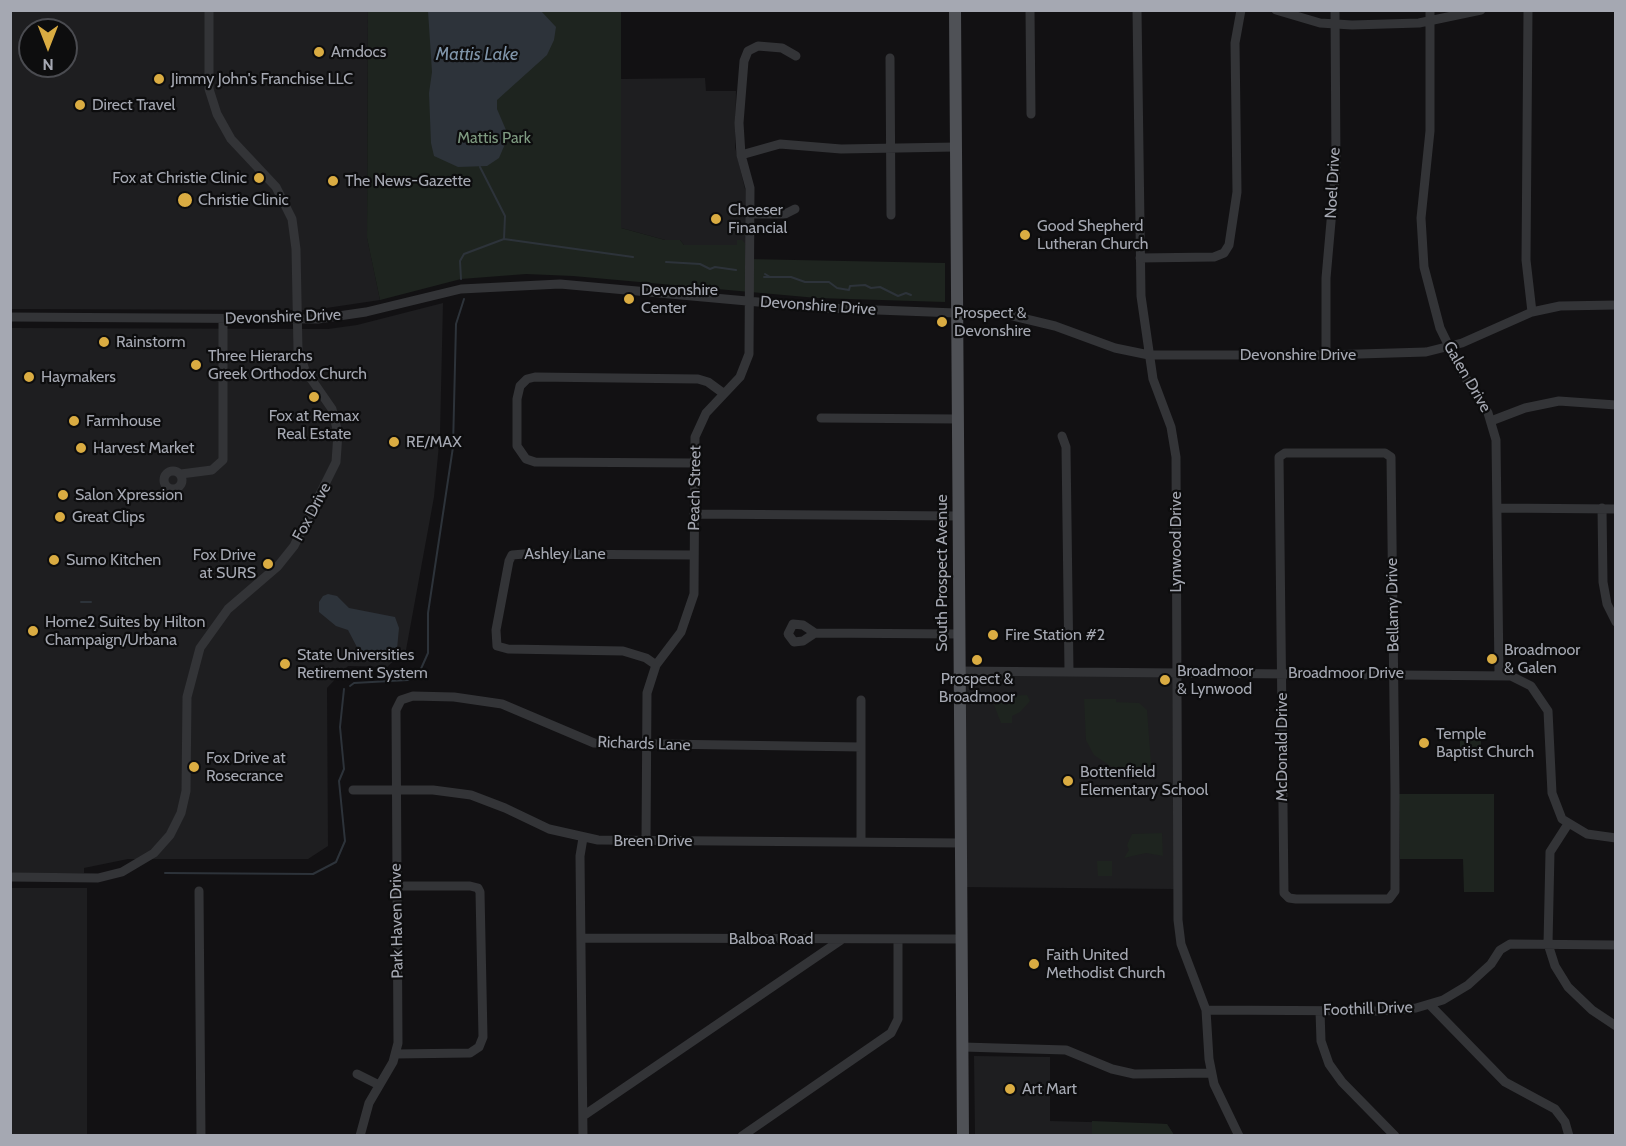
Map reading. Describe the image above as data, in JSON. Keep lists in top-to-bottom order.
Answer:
{
  "streets": {
    "main road": ["South Prospect Avenue"],
    "street": [
      "Noel Drive",
      "Devonshire Drive",
      "Galen Drive",
      "Peach Street",
      "Fox Drive",
      "Lynwood Drive",
      "Ashley Lane",
      "Bellamy Drive",
      "Broadmoor Drive",
      "Richards Lane",
      "McDonald Drive",
      "Breen Drive",
      "Park Haven Drive",
      "Balboa Road",
      "Foothill Drive"
    ]
  },
  "crossings": [
    ["Noel Drive", "Devonshire Drive"],
    ["Devonshire Drive", "Galen Drive"],
    ["Devonshire Drive", "Peach Street"],
    ["Devonshire Drive", "Fox Drive"],
    ["Devonshire Drive", "Lynwood Drive"],
    ["Devonshire Drive", "South Prospect Avenue"],
    ["Galen Drive", "Broadmoor Drive"],
    ["Peach Street", "Ashley Lane"],
    ["Peach Street", "Richards Lane"],
    ["Peach Street", "Breen Drive"],
    ["Lynwood Drive", "Broadmoor Drive"],
    ["Lynwood Drive", "Foothill Drive"],
    ["South Prospect Avenue", "Broadmoor Drive"],
    ["South Prospect Avenue", "Breen Drive"],
    ["South Prospect Avenue", "Balboa Road"],
    ["Bellamy Drive", "Broadmoor Drive"],
    ["Bellamy Drive", "McDonald Drive"],
    ["Broadmoor Drive", "McDonald Drive"],
    ["Richards Lane", "Park Haven Drive"],
    ["Breen Drive", "Park Haven Drive"]
  ],
  "water": ["Mattis Lake"],
  "parks": ["Mattis Park"],
  "places": [
    "Amdocs",
    "Jimmy John's Franchise LLC",
    "Direct Travel",
    "Fox at Christie Clinic",
    "The News-Gazette",
    "Christie Clinic",
    "Cheeser Financial",
    "Good Shepherd Lutheran Church",
    "Devonshire Center",
    "Prospect & Devonshire",
    "Rainstorm",
    "Three Hierarchs Greek Orthodox Church",
    "Haymakers",
    "Fox at Remax Real Estate",
    "Farmhouse",
    "RE/MAX",
    "Harvest Market",
    "Salon Xpression",
    "Great Clips",
    "Sumo Kitchen",
    "Fox Drive at SURS",
    "Home2 Suites by Hilton Champaign/Urbana",
    "Fire Station #2",
    "Broadmoor & Galen",
    "Prospect & Broadmoor",
    "State Universities Retirement System",
    "Broadmoor & Lynwood",
    "Temple Baptist Church",
    "Fox Drive at Rosecrance",
    "Bottenfield Elementary School",
    "Faith United Methodist Church",
    "Art Mart"
  ],
  "north": "bottom"
}
